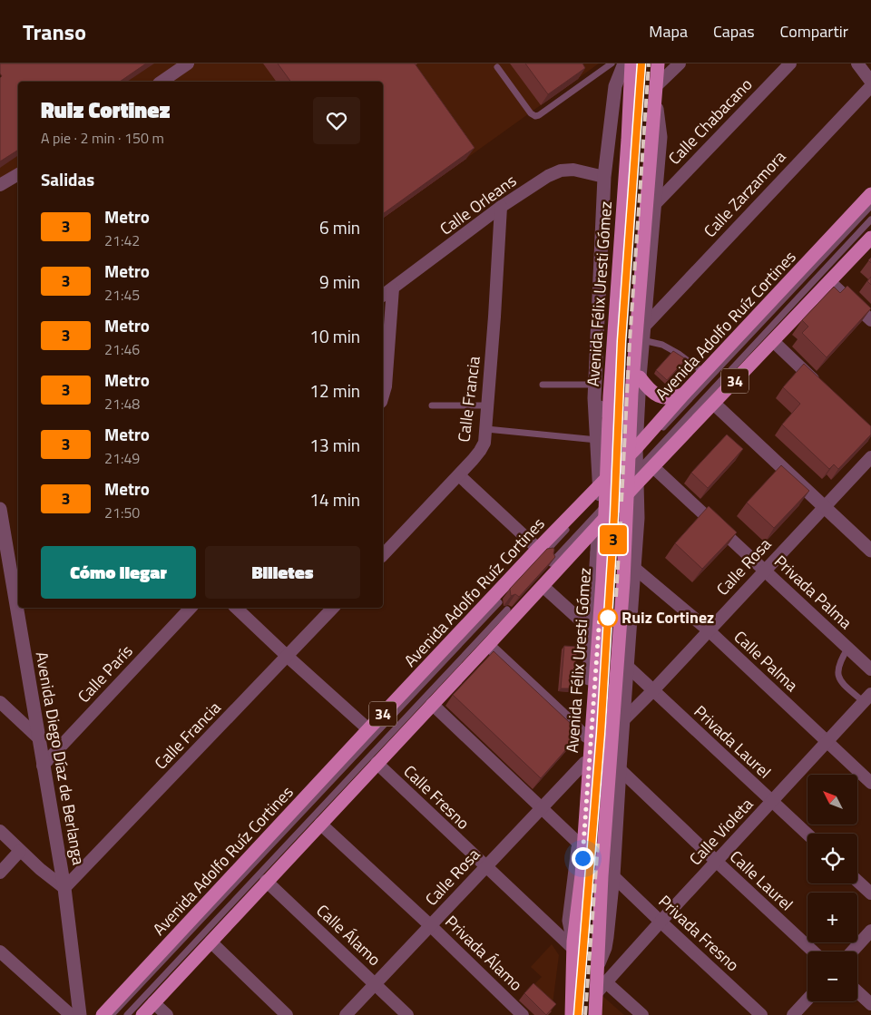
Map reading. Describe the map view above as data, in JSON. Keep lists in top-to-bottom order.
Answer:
{
  "streets": {
    "main road": ["Avenida Félix Uresti Gómez", "Avenida Adolfo Ruíz Cortines", "34"],
    "street": [
      "Calle Chabacano",
      "Calle Zarzamora",
      "Calle Orleans",
      "Calle Francia",
      "Calle Rosa",
      "Privada Palma",
      "Calle Palma",
      "Calle París",
      "Privada Laurel",
      "Avenida Diego Díaz de Berlanga",
      "Calle Fresno",
      "Calle Violeta",
      "Calle Laurel",
      "Privada Fresno",
      "Calle Álamo",
      "Privada Álamo"
    ]
  },
  "crossings": [
    ["Calle Orleans", "Calle Francia"],
    ["Avenida Félix Uresti Gómez", "Calle Fresno"],
    ["34", "Privada Palma"],
    ["34", "Calle Fresno"],
    ["34", "Calle Álamo"],
    ["34", "Privada Álamo"],
    ["Calle Francia", "Avenida Diego Díaz de Berlanga"],
    ["Calle Rosa", "Privada Palma"],
    ["Calle Rosa", "Calle Palma"],
    ["Calle Rosa", "Privada Laurel"],
    ["Calle Rosa", "Calle Fresno"],
    ["Calle Rosa", "Calle Álamo"],
    ["Calle Rosa", "Privada Álamo"],
    ["Calle Palma", "Calle Violeta"],
    ["Calle París", "Avenida Diego Díaz de Berlanga"],
    ["Privada Laurel", "Calle Violeta"],
    ["Calle Violeta", "Calle Laurel"],
    ["Calle Violeta", "Privada Fresno"]
  ],
  "places": ["Ruiz Cortinez"],
  "lines": ["metro line 3"],
  "north": "top left",
  "page": {
    "header": "Transo",
    "nav": ["Mapa", "Capas", "Compartir"],
    "on_map": "3",
    "heading": [
      ["Ruiz Cortinez", "A pie · 2 min · 150 m"],
      "Salidas"
    ],
    "list": [
      {
        "mark": "3",
        "name": "Metro",
        "note": "21:42",
        "value": "6 min"
      },
      {
        "mark": "3",
        "name": "Metro",
        "note": "21:45",
        "value": "9 min"
      },
      {
        "mark": "3",
        "name": "Metro",
        "note": "21:46",
        "value": "10 min"
      },
      {
        "mark": "3",
        "name": "Metro",
        "note": "21:48",
        "value": "12 min"
      },
      {
        "mark": "3",
        "name": "Metro",
        "note": "21:49",
        "value": "13 min"
      },
      {
        "mark": "3",
        "name": "Metro",
        "note": "21:50",
        "value": "14 min"
      }
    ],
    "buttons": ["Cómo llegar", "Billetes"],
    "map_buttons": ["+", "−"]
  }
}
